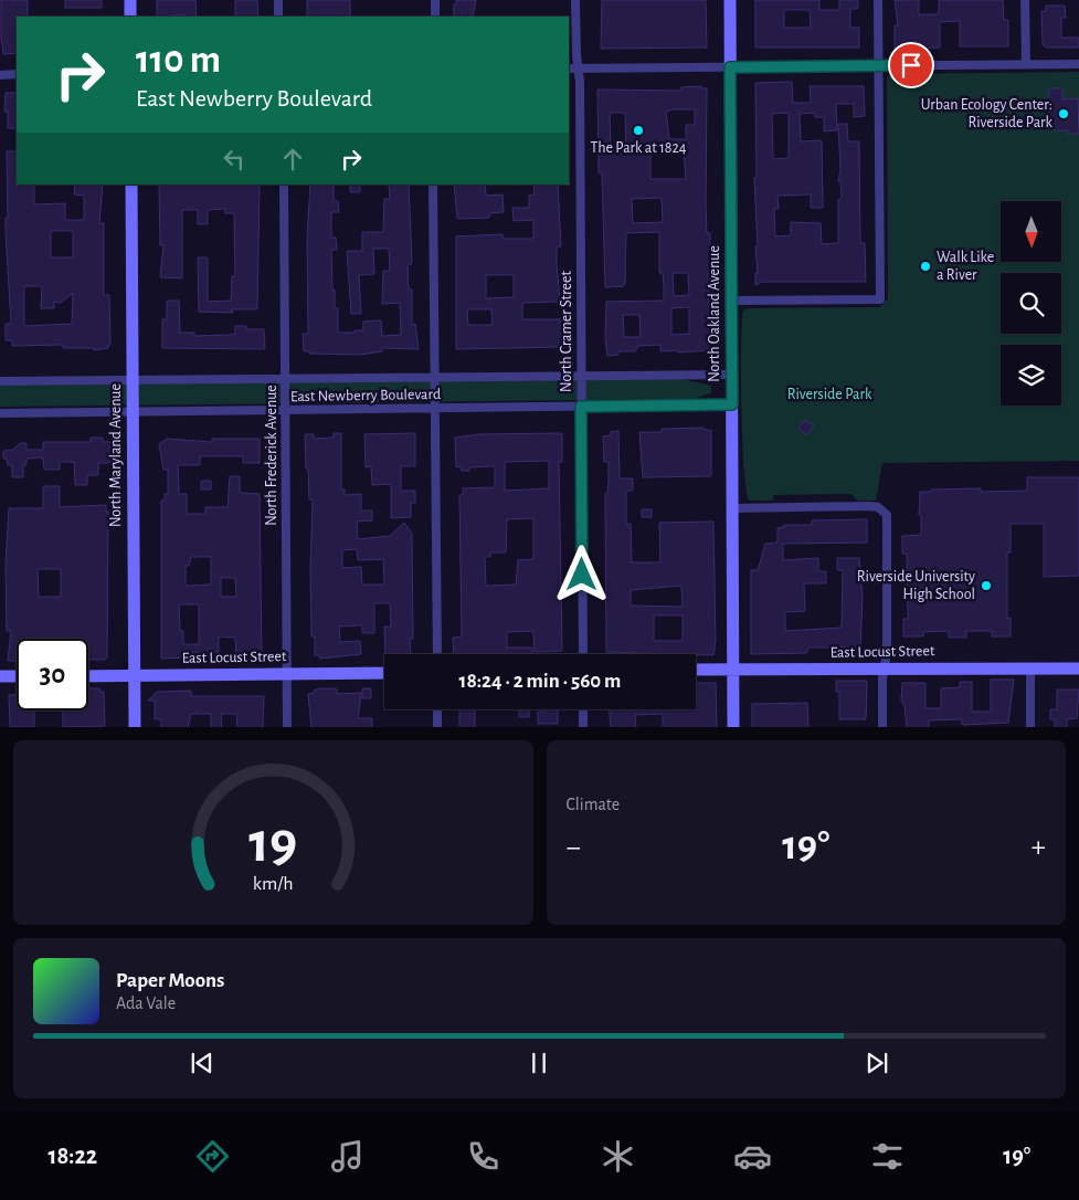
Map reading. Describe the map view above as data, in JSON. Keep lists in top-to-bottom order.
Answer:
{
  "streets": {
    "main road": ["North Oakland Avenue", "North Maryland Avenue", "East Locust Street"],
    "street": ["North Cramer Street", "East Newberry Boulevard", "North Frederick Avenue"]
  },
  "crossings": [
    ["North Oakland Avenue", "East Newberry Boulevard"],
    ["North Oakland Avenue", "East Locust Street"],
    ["North Cramer Street", "East Newberry Boulevard"],
    ["East Newberry Boulevard", "North Maryland Avenue"],
    ["East Newberry Boulevard", "North Frederick Avenue"],
    ["North Maryland Avenue", "East Locust Street"],
    ["North Frederick Avenue", "East Locust Street"]
  ],
  "parks": ["Riverside Park"],
  "places": [
    "Urban Ecology Center: Riverside Park",
    "The Park at 1824",
    "Walk Like a River",
    "Riverside University High School"
  ],
  "north": "bottom",
  "page": {
    "turn": ["110 m", "East Newberry Boulevard"],
    "limit": "30",
    "trip": "18:24 · 2 min · 560 m",
    "tile": "Climate",
    "heat": ["−", "19°", "+"],
    "song": ["Paper Moons", "Ada Vale"],
    "tabs": ["18:22", "19°"],
    "gauge": ["19", "km/h"]
  }
}
